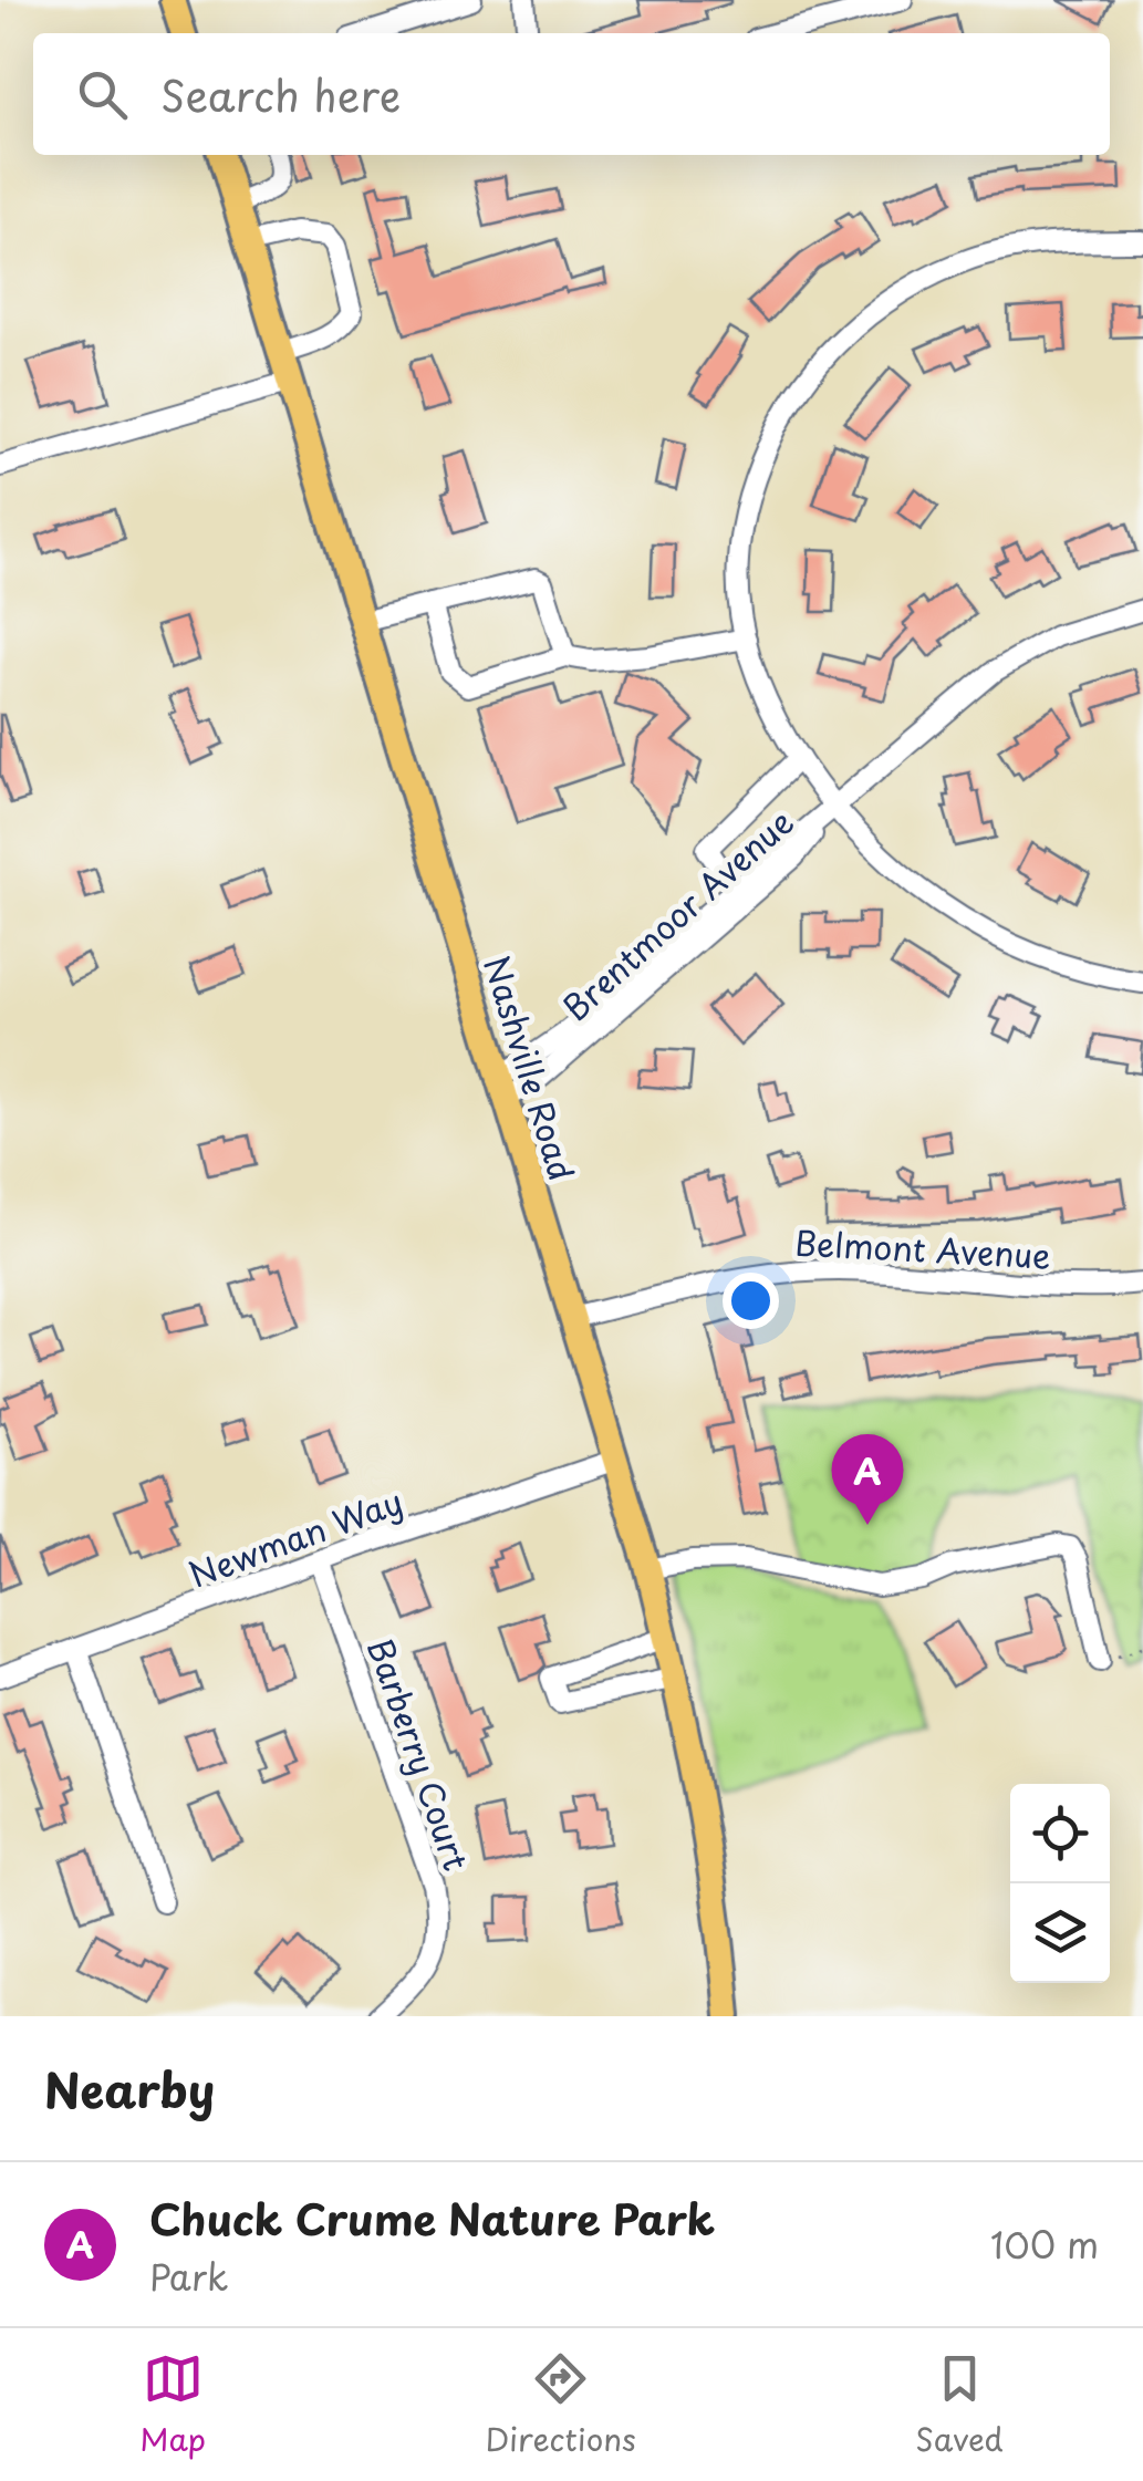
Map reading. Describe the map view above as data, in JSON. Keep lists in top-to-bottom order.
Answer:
{
  "streets": {
    "main road": ["Nashville Road"],
    "street": [
      "Brentmoor Avenue",
      "Belmont Avenue",
      "Newman Way",
      "Barberry Court"
    ]
  },
  "crossings": [
    ["Brentmoor Avenue", "Nashville Road"],
    ["Nashville Road", "Belmont Avenue"],
    ["Nashville Road", "Newman Way"],
    ["Newman Way", "Barberry Court"]
  ],
  "page": {
    "search": "Search here",
    "pins": "A",
    "heading": "Nearby",
    "list": [
      {
        "mark": "A",
        "name": "Chuck Crume Nature Park",
        "note": "Park",
        "value": "100 m"
      }
    ],
    "nav": ["Map", "Directions", "Saved"]
  }
}
